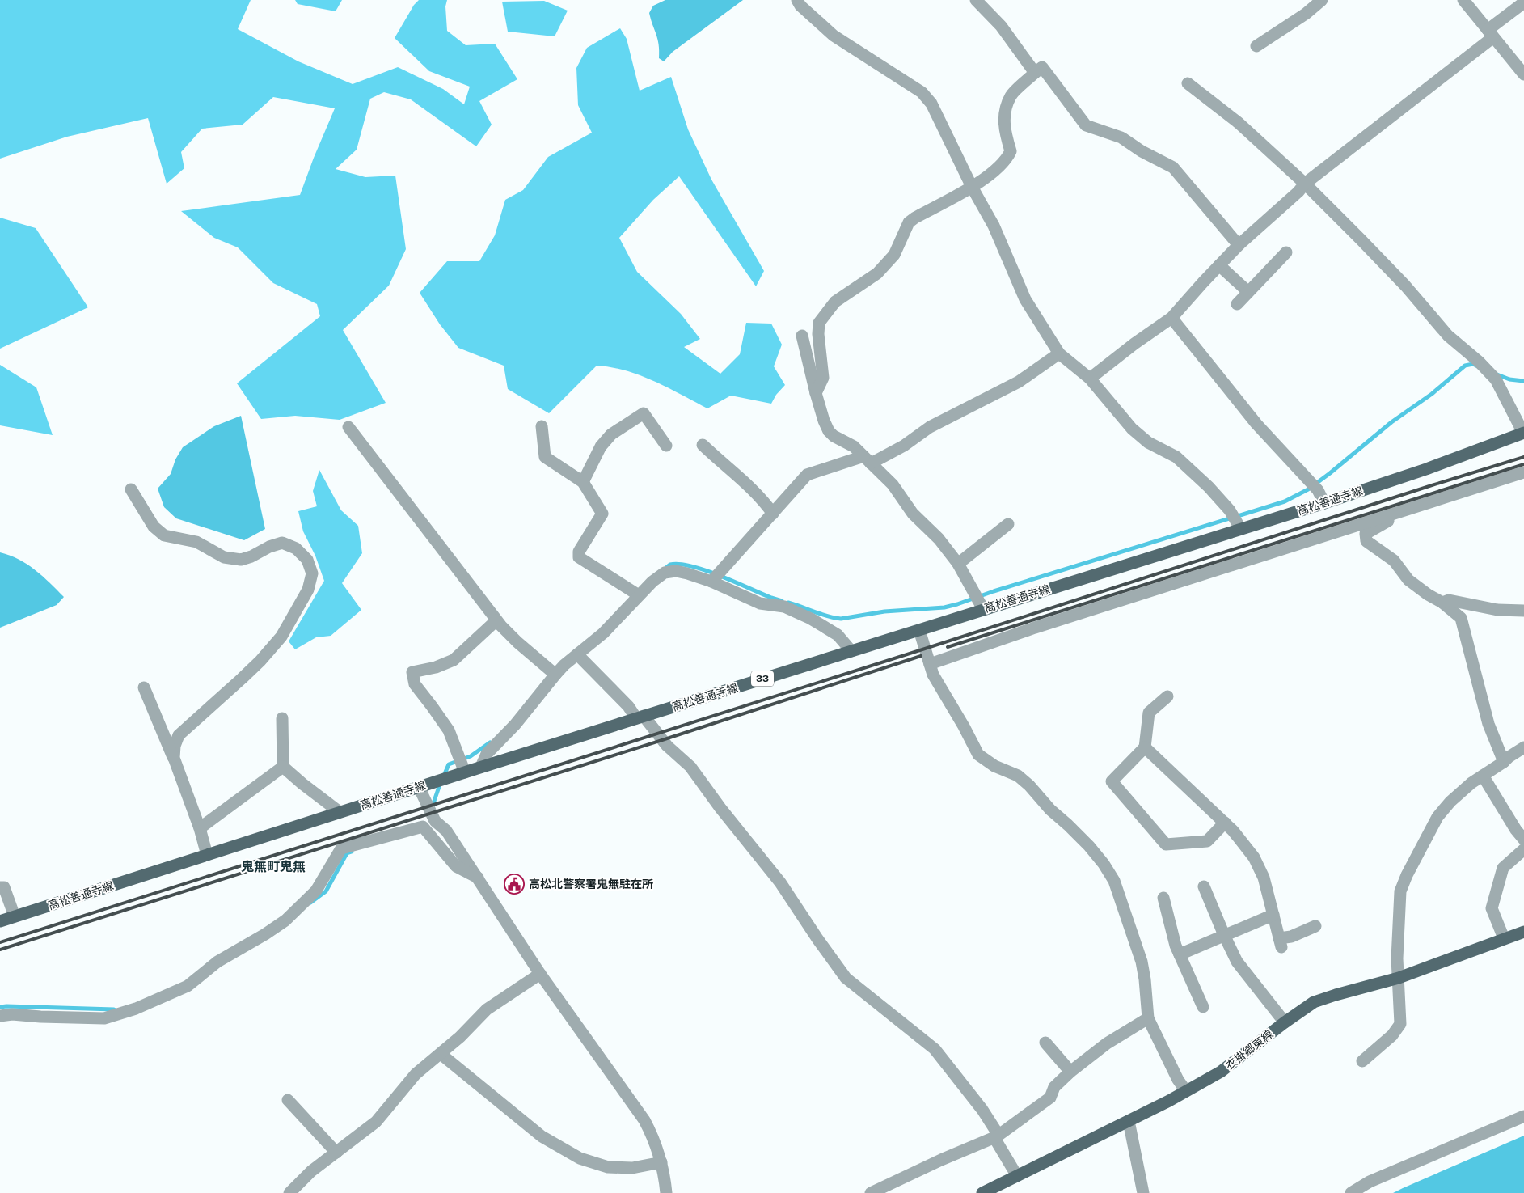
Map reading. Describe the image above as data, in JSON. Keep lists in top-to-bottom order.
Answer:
{
  "streets": {
    "main road": ["高松善通寺線", "33", "衣掛郷東線"]
  },
  "districts": ["鬼無町鬼無"],
  "places": {
    "public building": ["高松北警察署鬼無駐在所"]
  }
}
